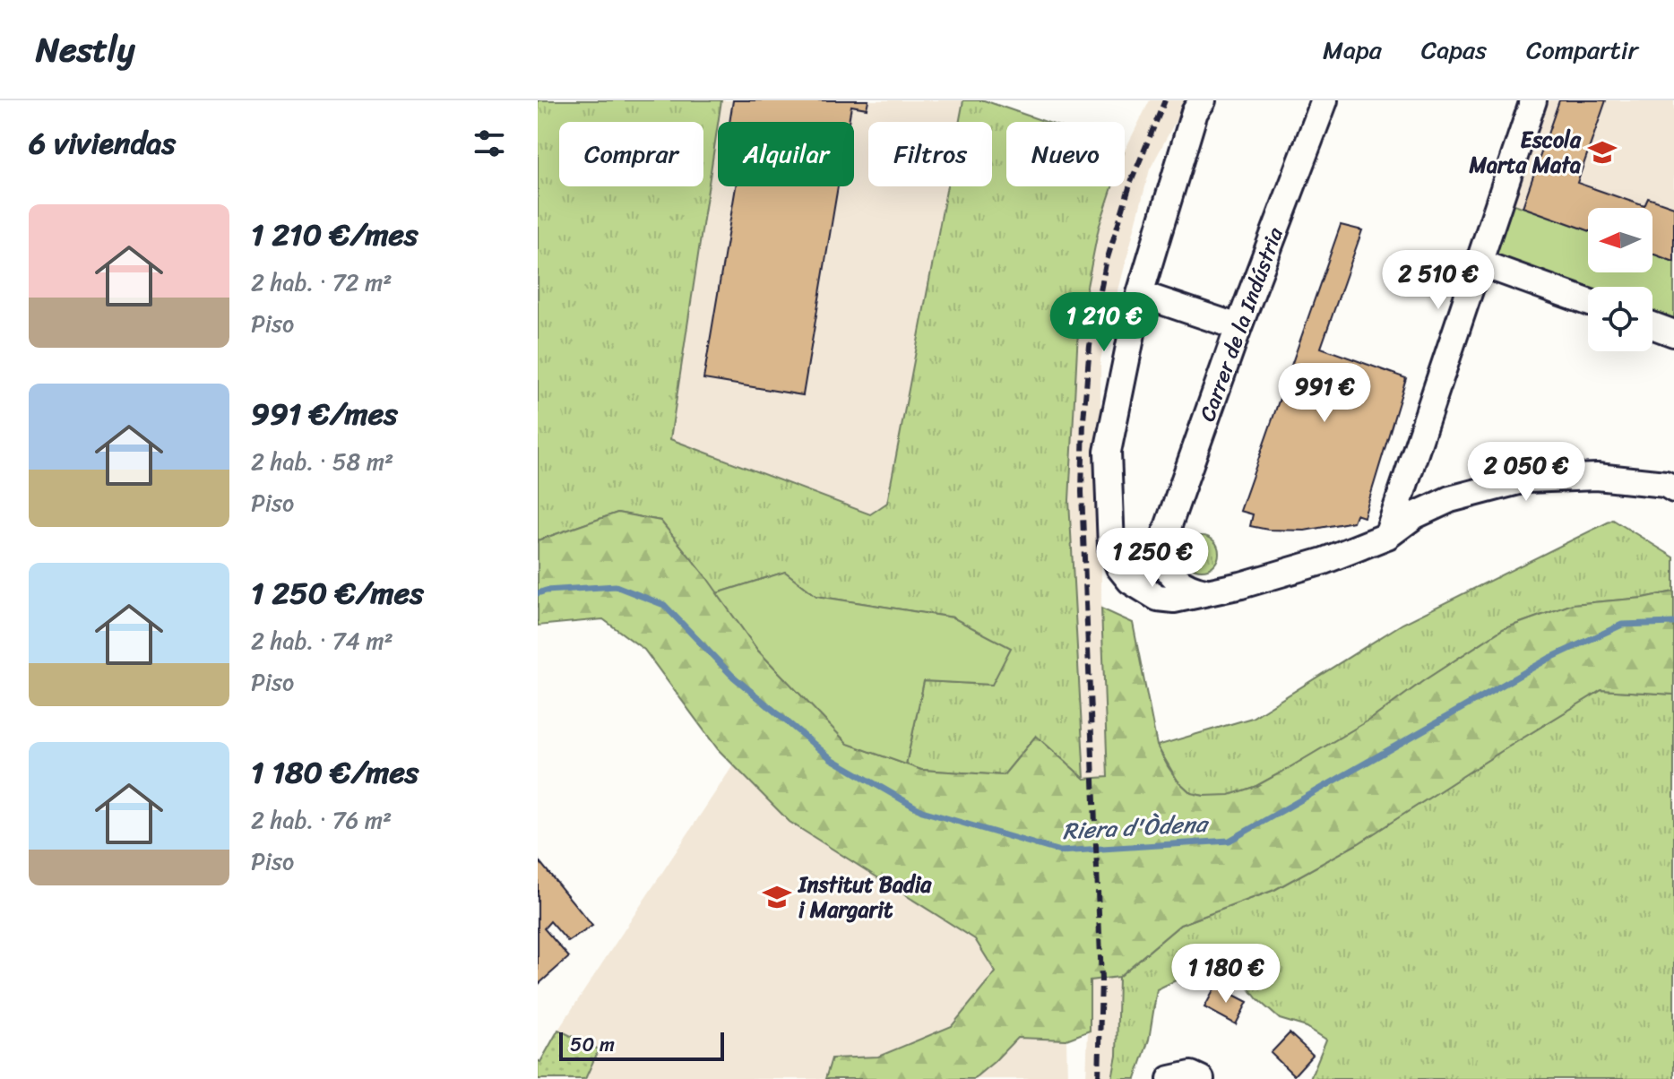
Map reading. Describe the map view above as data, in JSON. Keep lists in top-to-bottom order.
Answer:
{
  "streets": {
    "street": ["Carrer de la Indústria"]
  },
  "water": ["Riera d'Òdena"],
  "places": {
    "school or university": ["Escola Marta Mata", "Institut Badia i Margarit"]
  },
  "scale_bar": "50 m",
  "north": "left",
  "page": {
    "header": "Nestly",
    "nav": ["Mapa", "Capas", "Compartir"],
    "heading": "6 viviendas",
    "chip": [
      "Comprar",
      "Alquilar",
      "Filtros",
      "Nuevo"
    ],
    "list": [
      {
        "name": "1 210 €/mes",
        "note": "2 hab. · 72 m² · Piso"
      },
      {
        "name": "991 €/mes",
        "note": "2 hab. · 58 m² · Piso"
      },
      {
        "name": "1 250 €/mes",
        "note": "2 hab. · 74 m² · Piso"
      },
      {
        "name": "1 180 €/mes",
        "note": "2 hab. · 76 m² · Piso"
      }
    ],
    "price": [
      "2 510 €",
      "1 210 €",
      "991 €",
      "2 050 €",
      "1 250 €",
      "1 180 €"
    ],
    "scale": "50 m"
  }
}
